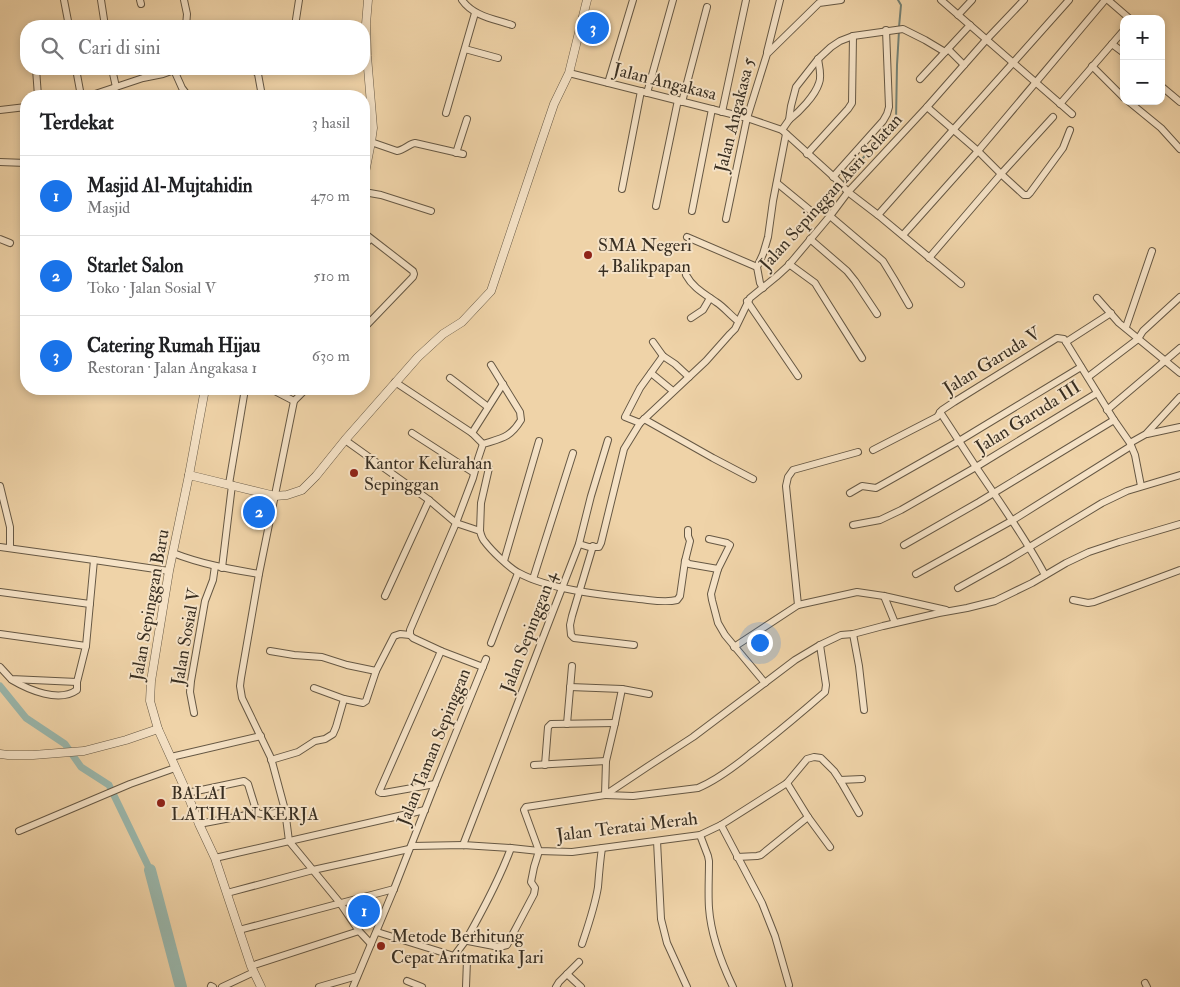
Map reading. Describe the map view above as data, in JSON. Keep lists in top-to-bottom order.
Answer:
{
  "streets": {
    "street": [
      "Jalan Angakasa",
      "Jalan Angakasa 5",
      "Jalan Sepinggan Asri Selatan",
      "Jalan Garuda V",
      "Jalan Garuda III",
      "Jalan Sepinggan Baru",
      "Jalan Sepinggan 4",
      "Jalan Sosial V",
      "Jalan Taman Sepinggan",
      "Jalan Teratai Merah"
    ]
  },
  "crossings": [
    ["Jalan Angakasa", "Jalan Angakasa 5"],
    ["Jalan Sepinggan Baru", "Jalan Teratai Merah"],
    ["Jalan Sepinggan 4", "Jalan Teratai Merah"],
    ["Jalan Taman Sepinggan", "Jalan Teratai Merah"]
  ],
  "places": [
    "SMA Negeri 4 Balikpapan",
    "Kantor Kelurahan Sepinggan",
    "BALAI LATIHAN KERJA",
    "Metode Berhitung Cepat Aritmatika Jari"
  ],
  "page": {
    "pins": ["3", "2", "1"],
    "map_buttons": ["+", "−"],
    "search": "Cari di sini",
    "heading": ["Terdekat", "3 hasil"],
    "list": [
      {
        "mark": "1",
        "name": "Masjid Al-Mujtahidin",
        "note": "Masjid",
        "value": "470 m"
      },
      {
        "mark": "2",
        "name": "Starlet Salon",
        "note": "Toko · Jalan Sosial V",
        "value": "510 m"
      },
      {
        "mark": "3",
        "name": "Catering Rumah Hijau",
        "note": "Restoran · Jalan Angakasa 1",
        "value": "630 m"
      }
    ]
  }
}
